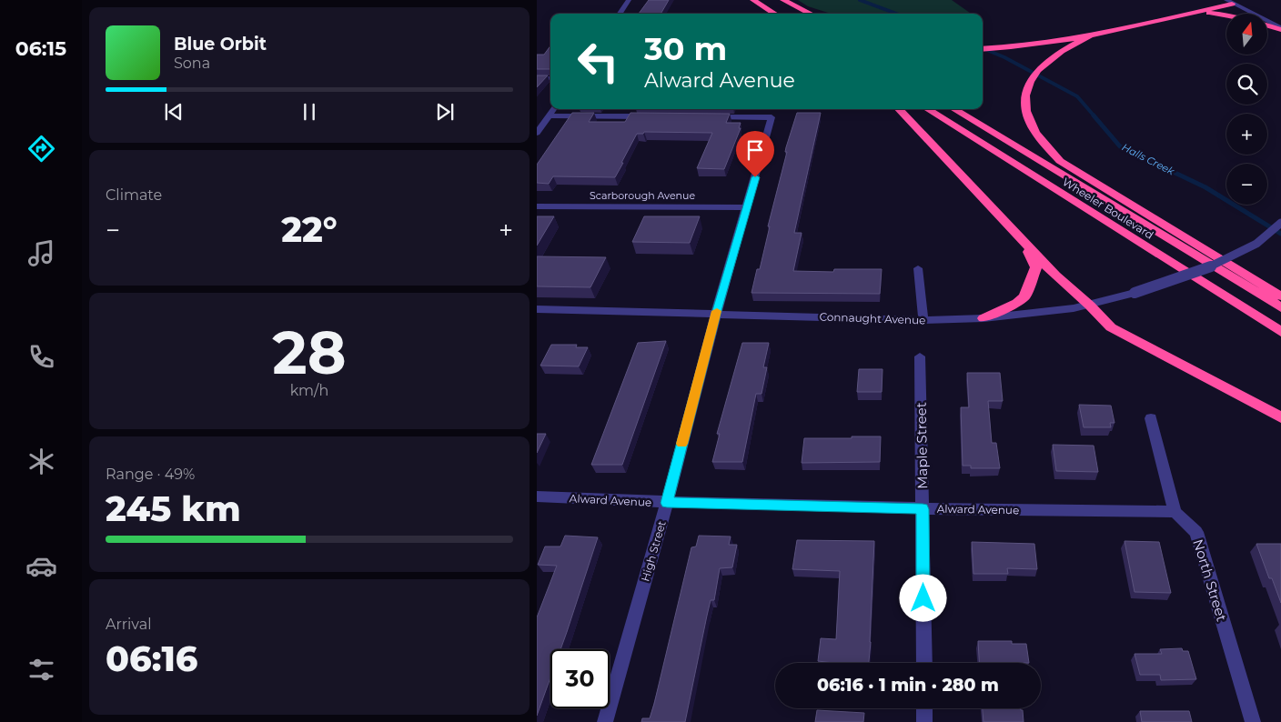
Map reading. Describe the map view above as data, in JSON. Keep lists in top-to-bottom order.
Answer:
{
  "streets": {
    "highway": ["Wheeler Boulevard"],
    "street": [
      "Scarborough Avenue",
      "Connaught Avenue",
      "Maple Street",
      "Alward Avenue",
      "High Street",
      "North Street"
    ]
  },
  "crossings": [
    ["Scarborough Avenue", "High Street"],
    ["Connaught Avenue", "High Street"],
    ["Maple Street", "Alward Avenue"],
    ["Alward Avenue", "High Street"],
    ["Alward Avenue", "North Street"]
  ],
  "water": ["Halls Creek"],
  "north": "top",
  "page": {
    "tabs": "06:15",
    "map_buttons": ["+", "−"],
    "turn": ["30 m", "Alward Avenue"],
    "song": ["Blue Orbit", "Sona"],
    "tile": [
      "Climate",
      ["28", "km/h"],
      ["Range · 49%", "245 km"],
      ["Arrival", "06:16"]
    ],
    "heat": ["−", "22°", "+"],
    "limit": "30",
    "trip": "06:16 · 1 min · 280 m"
  }
}
